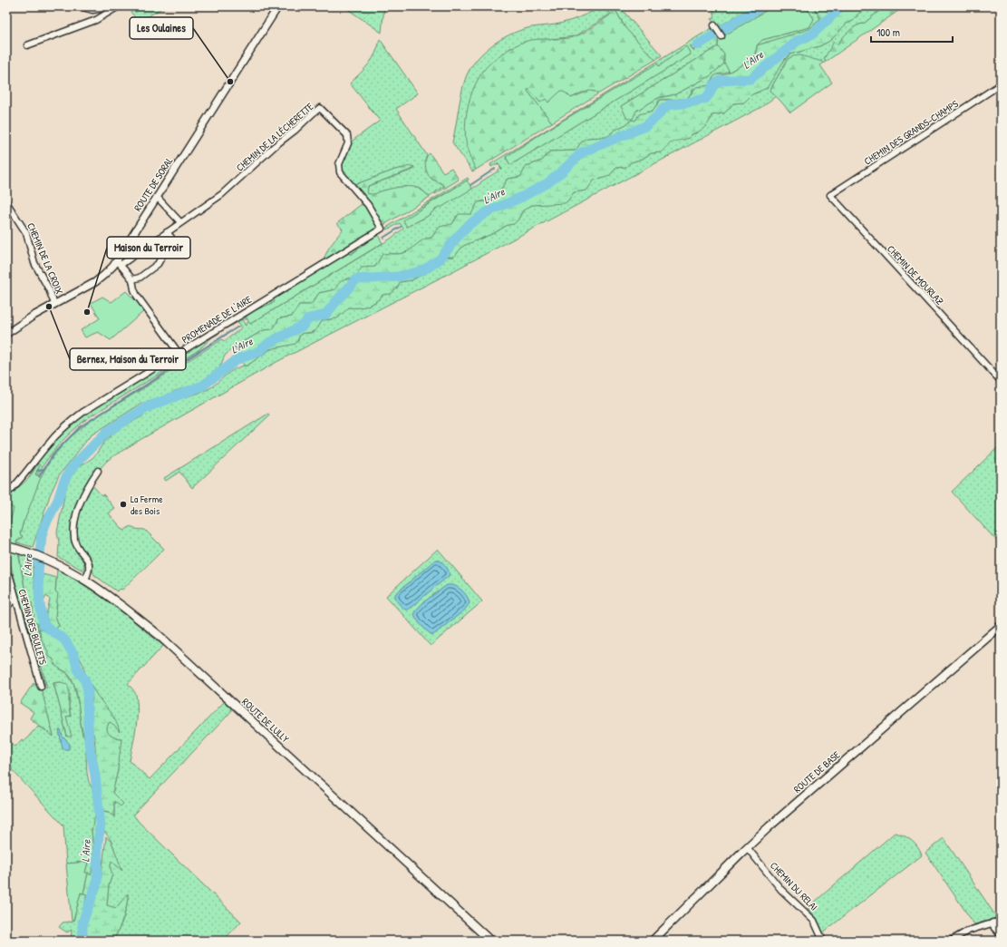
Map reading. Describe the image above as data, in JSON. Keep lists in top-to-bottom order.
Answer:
{
  "streets": {
    "main road": ["ROUTE DE LULLY", "ROUTE DE BASE"],
    "street": [
      "CHEMIN DES GRANDS-CHAMPS",
      "CHEMIN DE LA LÉCHERETTE",
      "ROUTE DE SORAL",
      "CHEMIN DE LA CROIX",
      "CHEMIN DE MOURLAZ",
      "PROMENADE DE L'AIRE",
      "CHEMIN DES BULLETS",
      "CHEMIN DU RELAI"
    ]
  },
  "crossings": [
    ["CHEMIN DES GRANDS-CHAMPS", "CHEMIN DE MOURLAZ"],
    ["CHEMIN DE LA LÉCHERETTE", "ROUTE DE SORAL"],
    ["CHEMIN DE LA LÉCHERETTE", "PROMENADE DE L'AIRE"],
    ["ROUTE DE SORAL", "CHEMIN DE LA CROIX"],
    ["ROUTE DE BASE", "CHEMIN DU RELAI"]
  ],
  "water": ["L'Aire"],
  "places": [
    "Les Oulaines",
    "Bernex, Maison du Terroir",
    "Maison du Terroir",
    "La Ferme des Bois"
  ],
  "scale_bar": "100 m"
}
